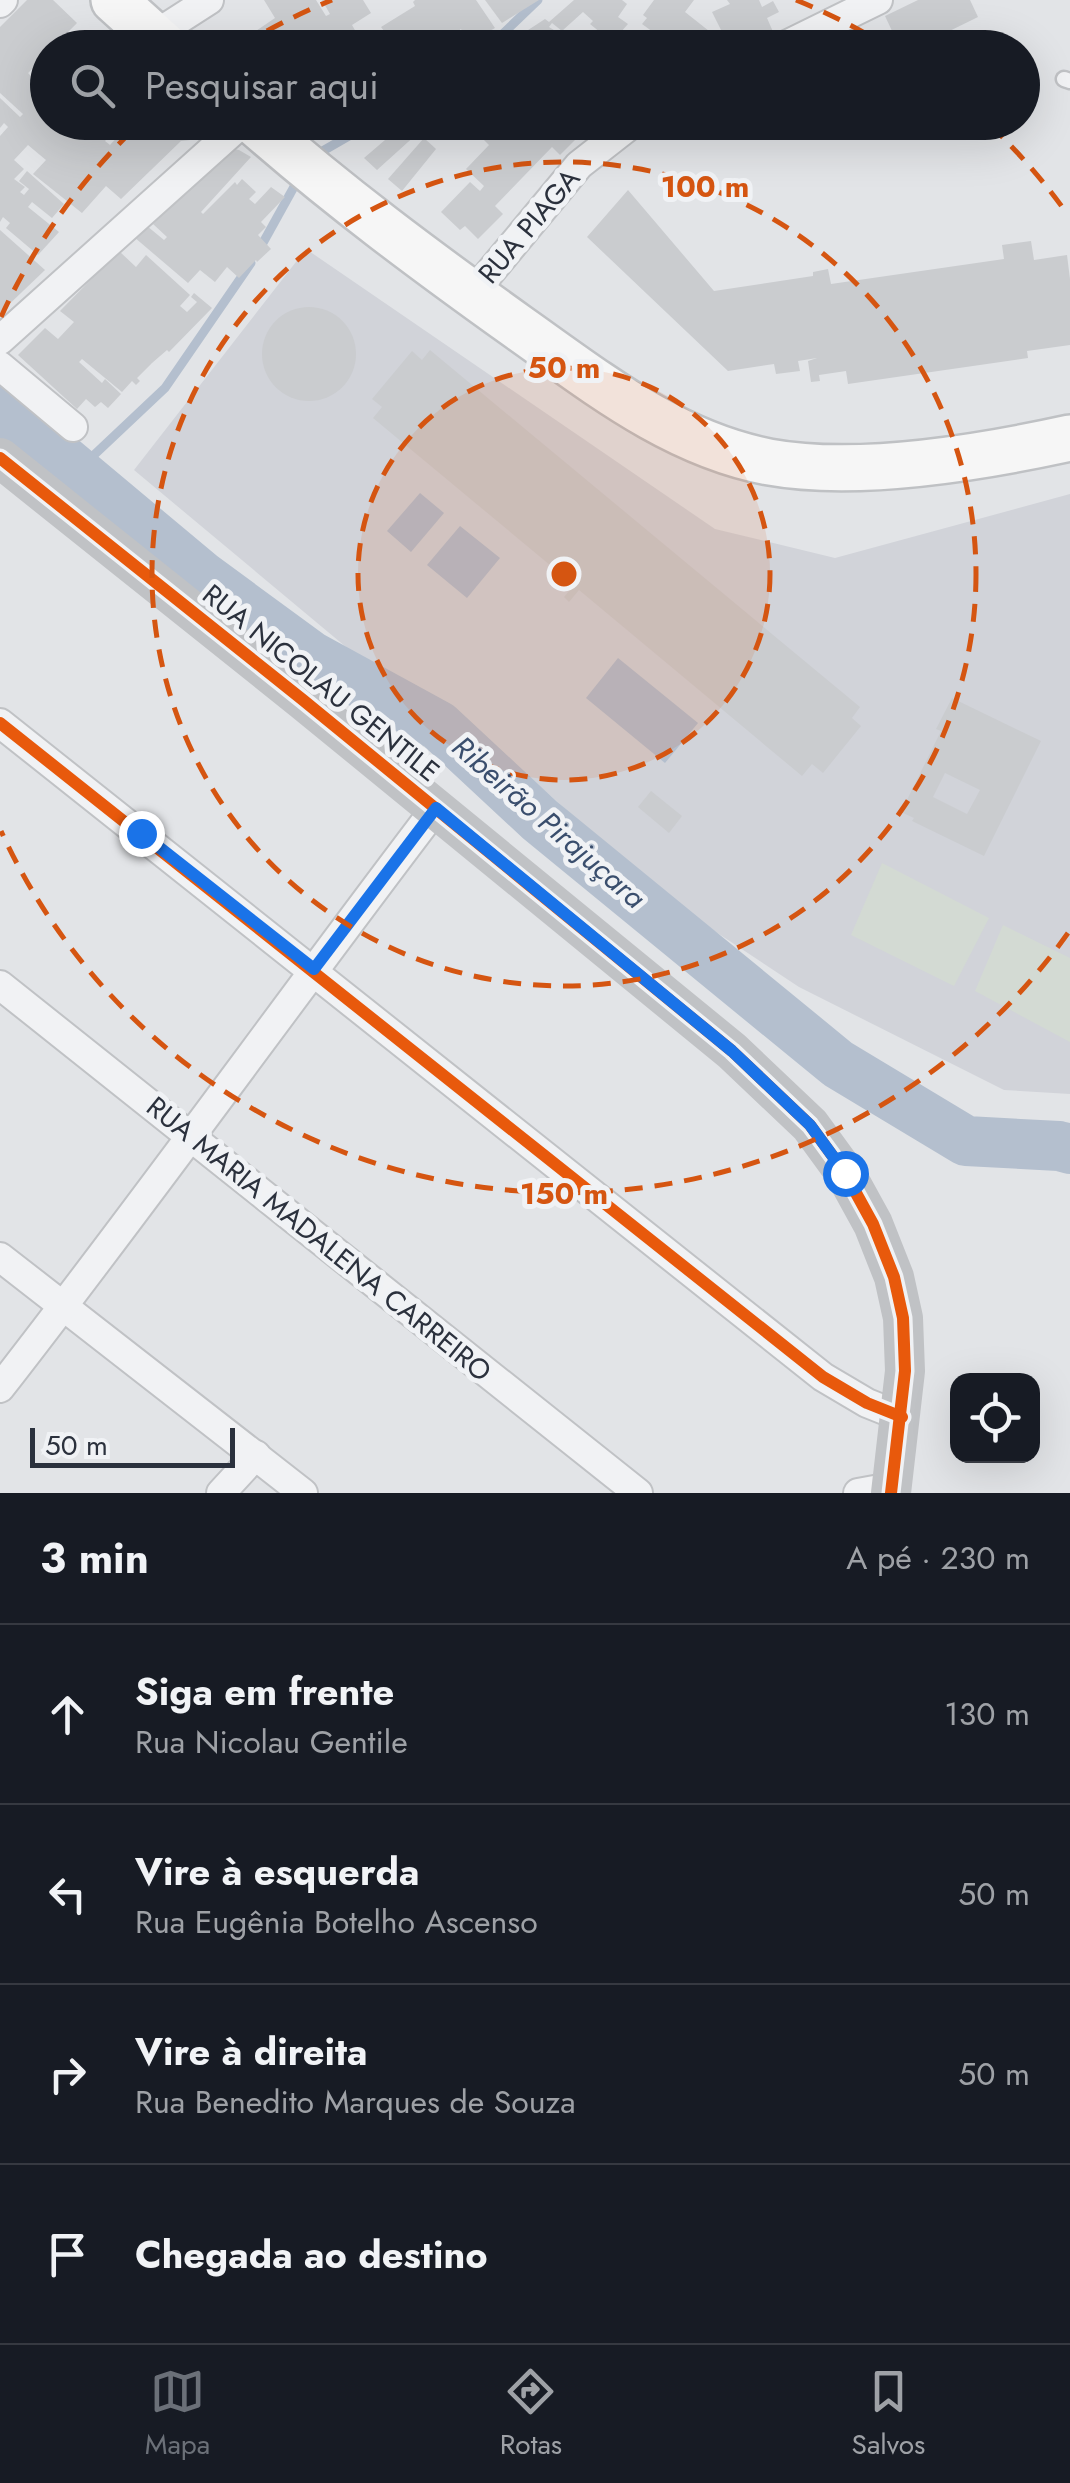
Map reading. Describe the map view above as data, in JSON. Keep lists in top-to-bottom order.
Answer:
{
  "streets": {
    "street": ["RUA PIAGA", "RUA NICOLAU GENTILE", "RUA MARIA MADALENA CARREIRO"]
  },
  "water": ["Ribeirão Pirajuçara"],
  "scale_bar": "50 m",
  "page": {
    "search": "Pesquisar aqui",
    "scale": "50 m",
    "heading": ["3 min", "A pé · 230 m"],
    "list": [
      ["Siga em frente", "Rua Nicolau Gentile", "130 m"],
      ["Vire à esquerda", "Rua Eugênia Botelho Ascenso", "50 m"],
      ["Vire à direita", "Rua Benedito Marques de Souza", "50 m"],
      "Chegada ao destino"
    ],
    "nav": ["Mapa", "Rotas", "Salvos"]
  },
  "rings": ["100 m", "50 m", "150 m"]
}
